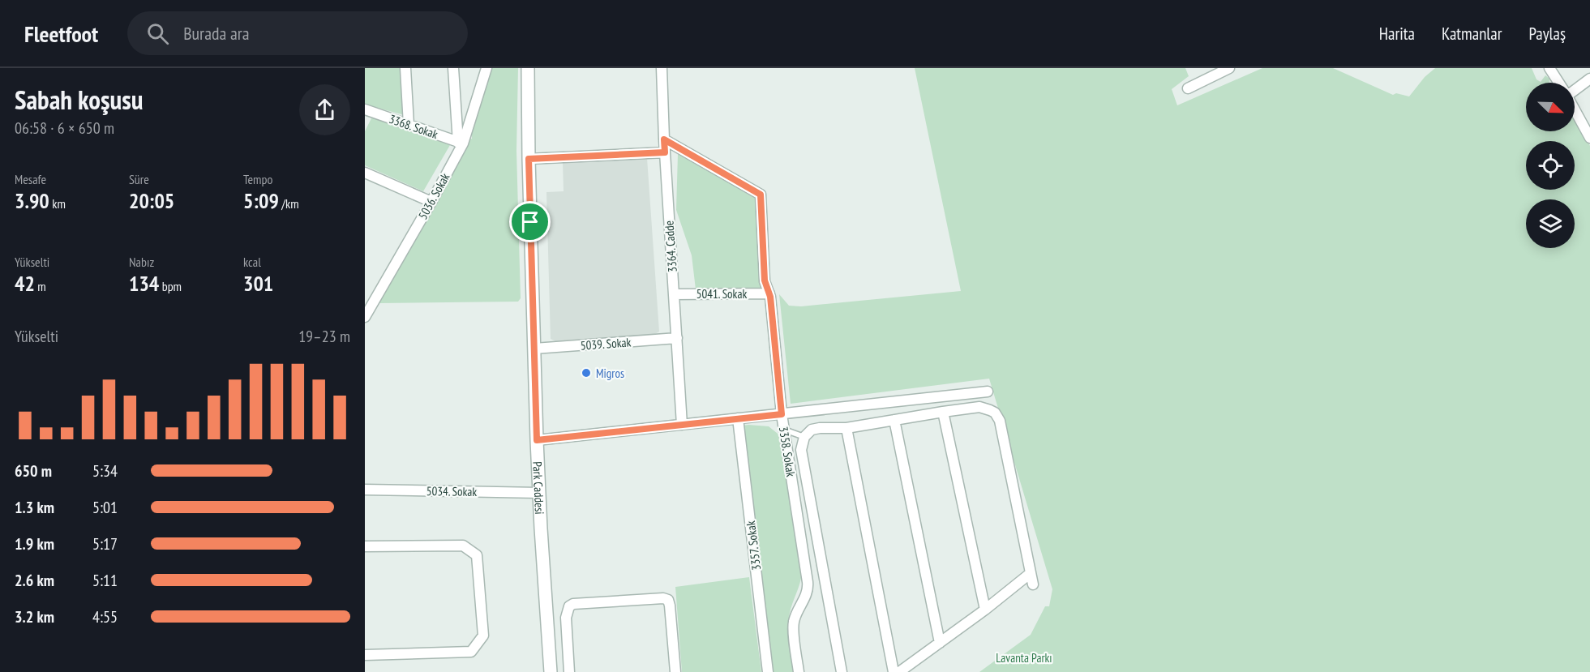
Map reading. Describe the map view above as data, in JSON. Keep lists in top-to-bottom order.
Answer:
{
  "streets": {
    "street": [
      "3368. Sokak",
      "5036. Sokak",
      "3364. Cadde",
      "5041. Sokak",
      "5039. Sokak",
      "3358. Sokak",
      "Park Caddesi",
      "5034. Sokak",
      "3357. Sokak"
    ]
  },
  "crossings": [
    ["3368. Sokak", "5036. Sokak"],
    ["3364. Cadde", "5041. Sokak"],
    ["3364. Cadde", "5039. Sokak"],
    ["3364. Cadde", "3358. Sokak"],
    ["5041. Sokak", "3358. Sokak"],
    ["5039. Sokak", "Park Caddesi"],
    ["Park Caddesi", "5034. Sokak"]
  ],
  "parks": ["Lavanta Parkı"],
  "places": ["Migros"],
  "north": "bottom right",
  "page": {
    "header": "Fleetfoot",
    "search": "Burada ara",
    "nav": ["Harita", "Katmanlar", "Paylaş"],
    "heading": ["Sabah koşusu", "06:58 · 6 × 650 m"],
    "stats": [
      ["Mesafe", "3.90 km"],
      ["Süre", "20:05"],
      ["Tempo", "5:09 /km"],
      ["Yükselti", "42 m"],
      ["Nabız", "134 bpm"],
      ["kcal", "301"]
    ],
    "chart": ["Yükselti", "19–23 m"],
    "list": [
      {
        "name": "650 m",
        "note": "5:34"
      },
      {
        "name": "1.3 km",
        "note": "5:01"
      },
      {
        "name": "1.9 km",
        "note": "5:17"
      },
      {
        "name": "2.6 km",
        "note": "5:11"
      },
      {
        "name": "3.2 km",
        "note": "4:55"
      }
    ]
  }
}
